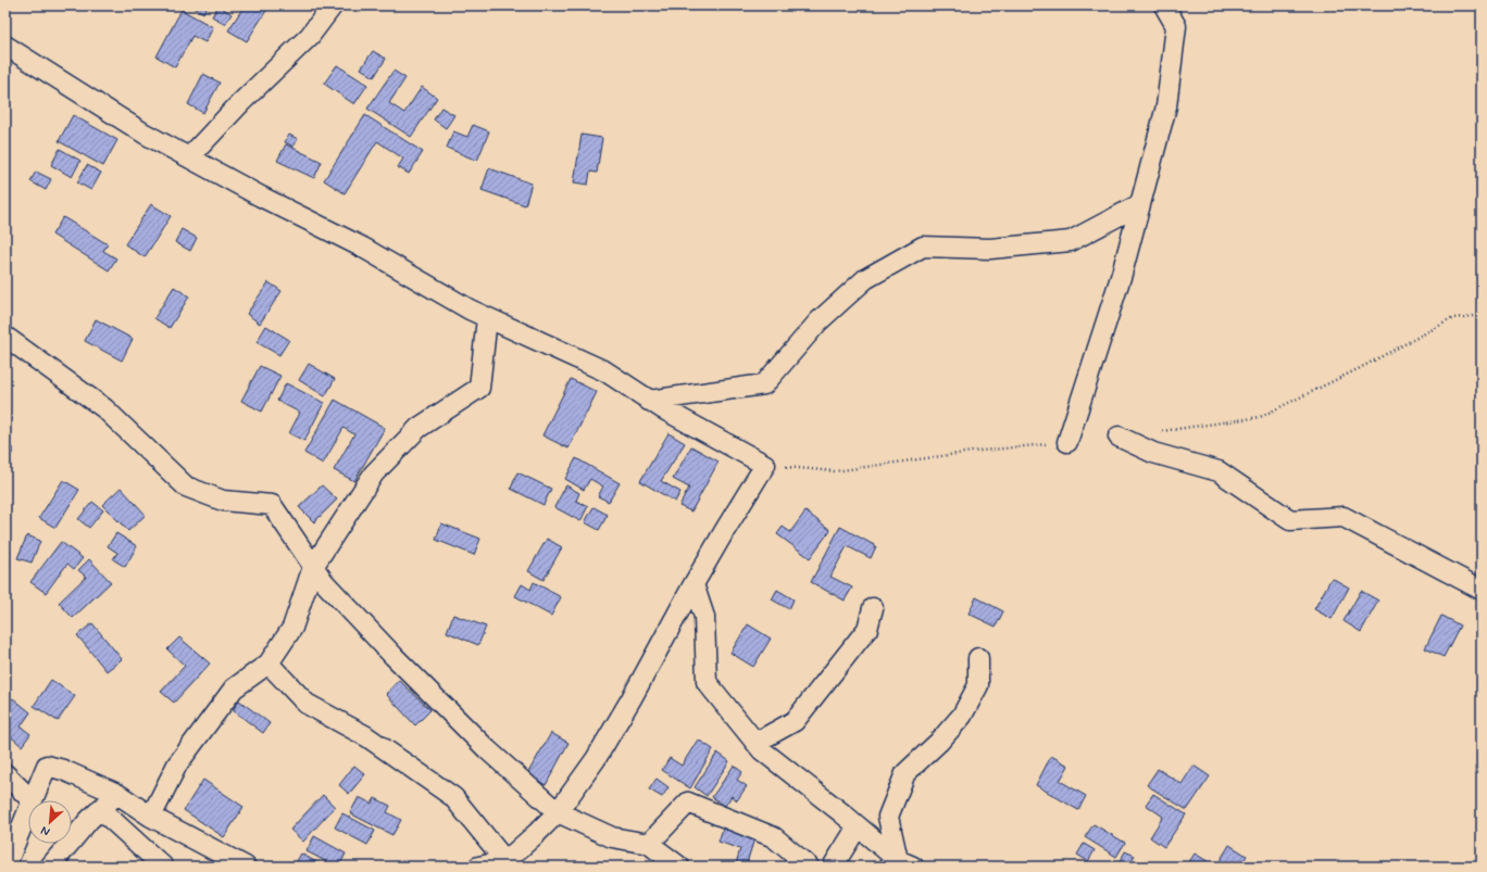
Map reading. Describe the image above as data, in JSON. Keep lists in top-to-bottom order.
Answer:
{
  "north": "bottom left"
}
